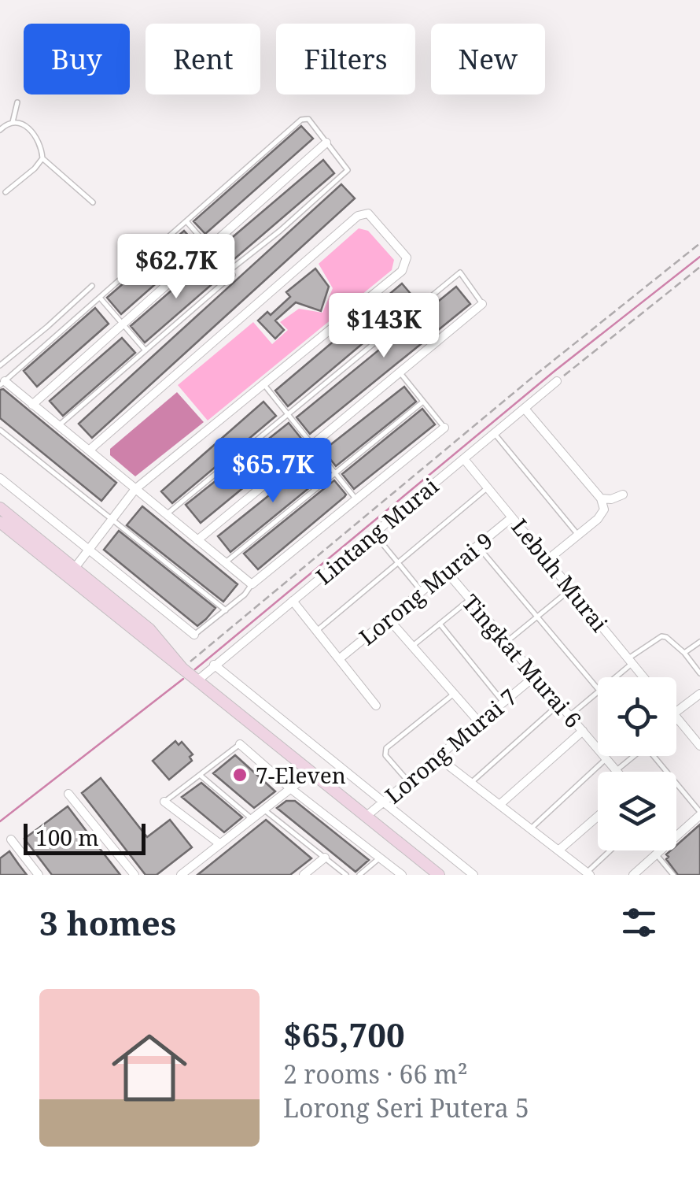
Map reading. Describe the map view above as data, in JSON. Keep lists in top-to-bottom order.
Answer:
{
  "streets": {
    "street": [
      "Lintang Murai",
      "Lebuh Murai",
      "Lorong Murai 9",
      "Tingkat Murai 6",
      "Lorong Murai 7"
    ]
  },
  "crossings": [
    ["Lintang Murai", "Lebuh Murai"],
    ["Lebuh Murai", "Lorong Murai 9"],
    ["Lorong Murai 9", "Tingkat Murai 6"],
    ["Tingkat Murai 6", "Lorong Murai 7"]
  ],
  "places": ["7-Eleven"],
  "scale_bar": "100 m",
  "page": {
    "chip": [
      "Buy",
      "Rent",
      "Filters",
      "New"
    ],
    "price": ["$62.7K", "$143K", "$65.7K"],
    "scale": "100 m",
    "heading": "3 homes",
    "list": [
      {
        "name": "$65,700",
        "note": "2 rooms · 66 m² · Lorong Seri Putera 5"
      }
    ]
  }
}
